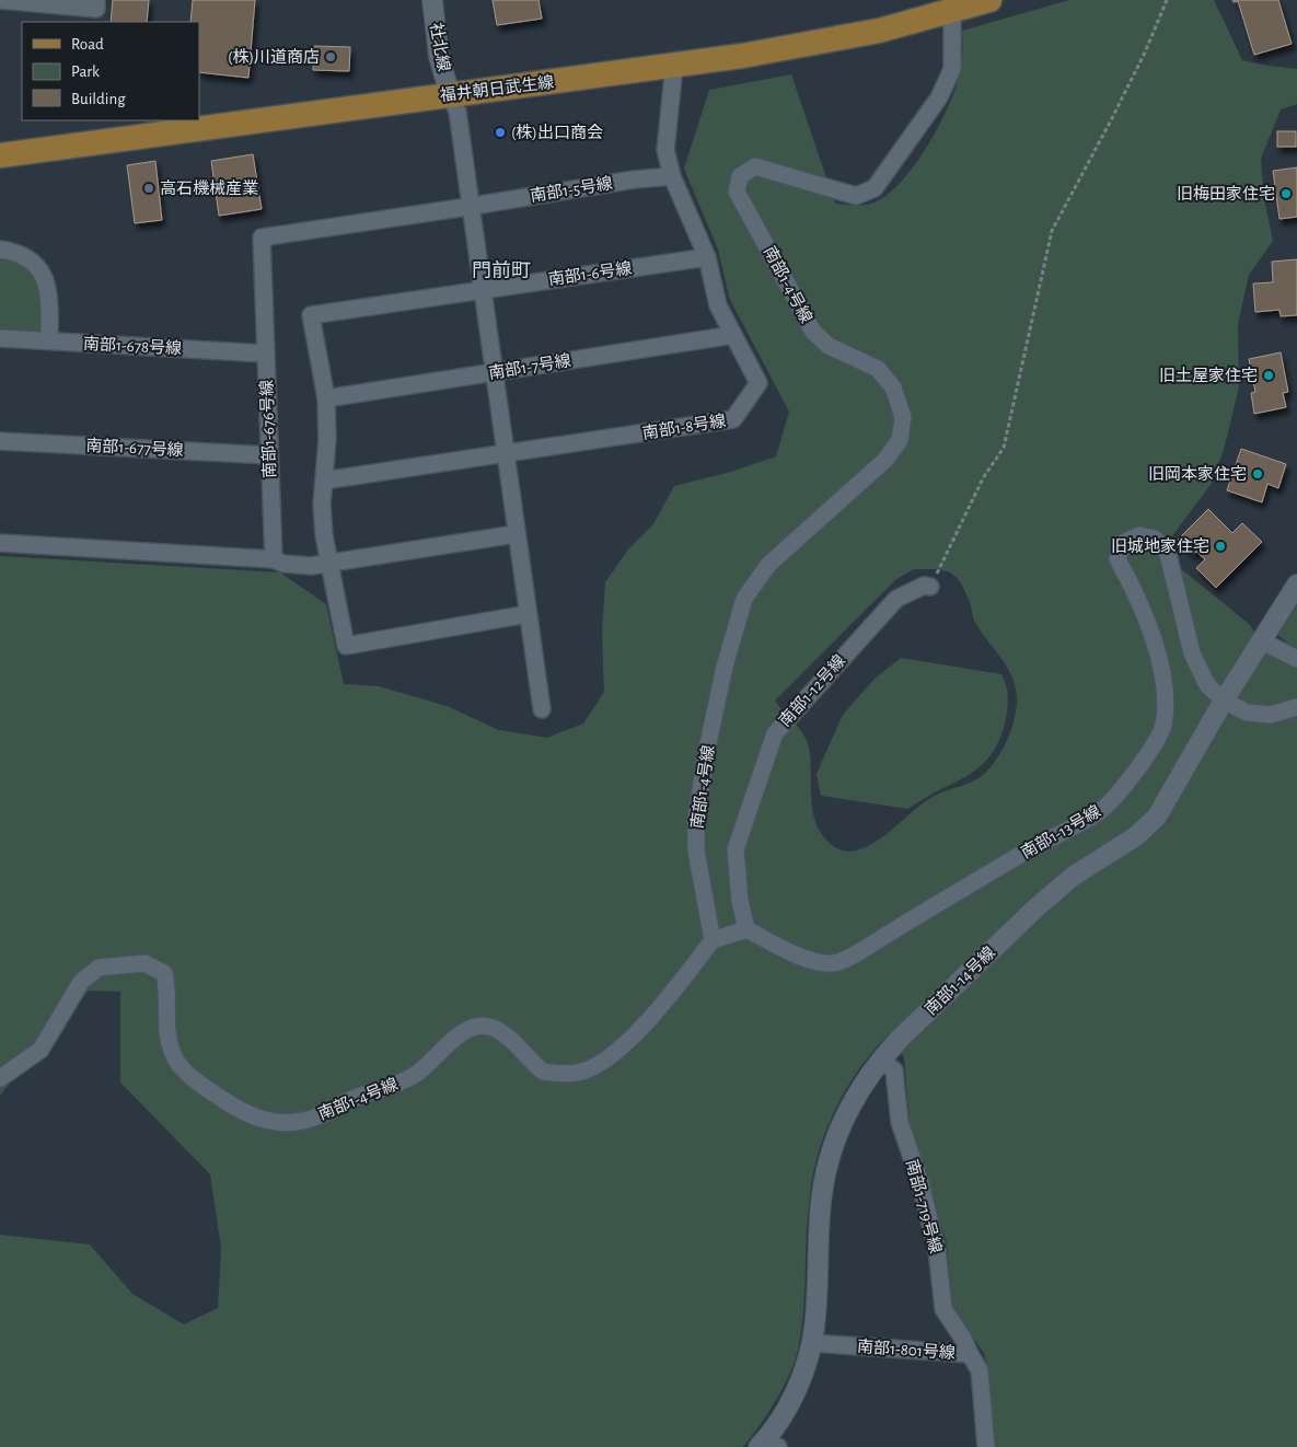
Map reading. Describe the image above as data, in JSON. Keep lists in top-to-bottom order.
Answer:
{
  "streets": {
    "main road": ["福井朝日武生線"],
    "street": [
      "社北線",
      "南部1-5号線",
      "南部1-6号線",
      "南部1-4号線",
      "南部1-678号線",
      "南部1-7号線",
      "南部1-8号線",
      "南部1-676号線",
      "南部1-677号線",
      "南部1-12号線",
      "南部1-13号線",
      "南部1-14号線",
      "南部1-719号線",
      "南部1-801号線"
    ]
  },
  "crossings": [
    ["社北線", "福井朝日武生線"],
    ["福井朝日武生線", "南部1-4号線"],
    ["福井朝日武生線", "南部1-8号線"],
    ["南部1-5号線", "南部1-8号線"],
    ["南部1-5号線", "南部1-676号線"],
    ["南部1-6号線", "南部1-7号線"],
    ["南部1-6号線", "南部1-8号線"],
    ["南部1-678号線", "南部1-676号線"],
    ["南部1-7号線", "南部1-8号線"],
    ["南部1-676号線", "南部1-677号線"],
    ["南部1-12号線", "南部1-13号線"],
    ["南部1-13号線", "南部1-14号線"],
    ["南部1-14号線", "南部1-719号線"],
    ["南部1-14号線", "南部1-801号線"],
    ["南部1-719号線", "南部1-801号線"]
  ],
  "districts": ["門前町"],
  "places": [
    "(株)川道商店",
    "(株)出口商会",
    "高石機械産業",
    "旧梅田家住宅",
    "旧土屋家住宅",
    "旧岡本家住宅",
    "旧城地家住宅"
  ],
  "legend": ["Road", "Park", "Building"]
}
